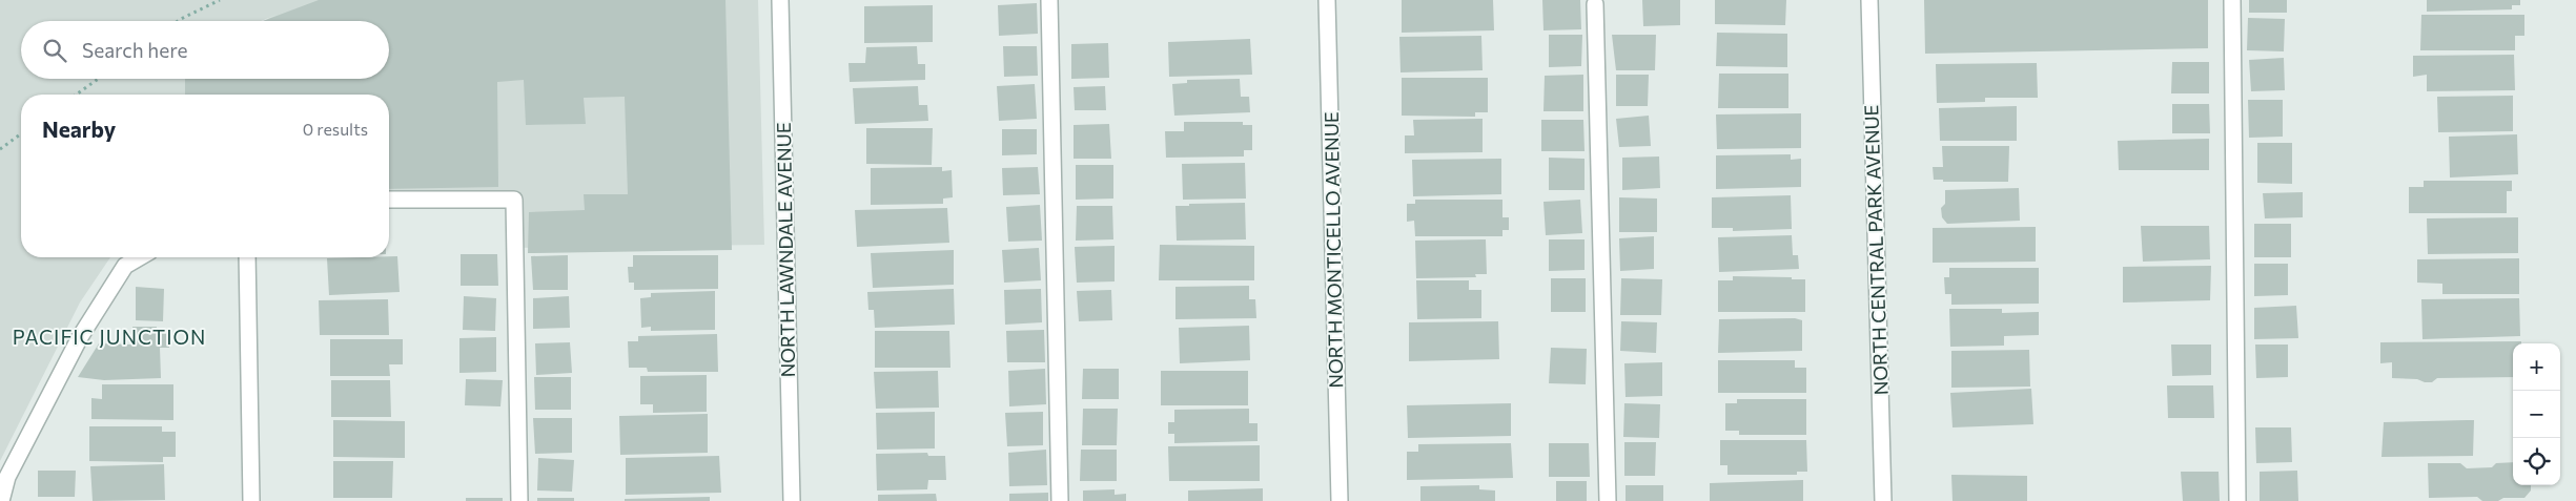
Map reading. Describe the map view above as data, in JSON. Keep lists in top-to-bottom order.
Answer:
{
  "streets": {
    "street": ["NORTH LAWNDALE AVENUE", "NORTH MONTICELLO AVENUE", "NORTH CENTRAL PARK AVENUE"]
  },
  "districts": ["PACIFIC JUNCTION"],
  "page": {
    "search": "Search here",
    "heading": ["Nearby", "0 results"],
    "map_buttons": ["+", "−"]
  }
}
